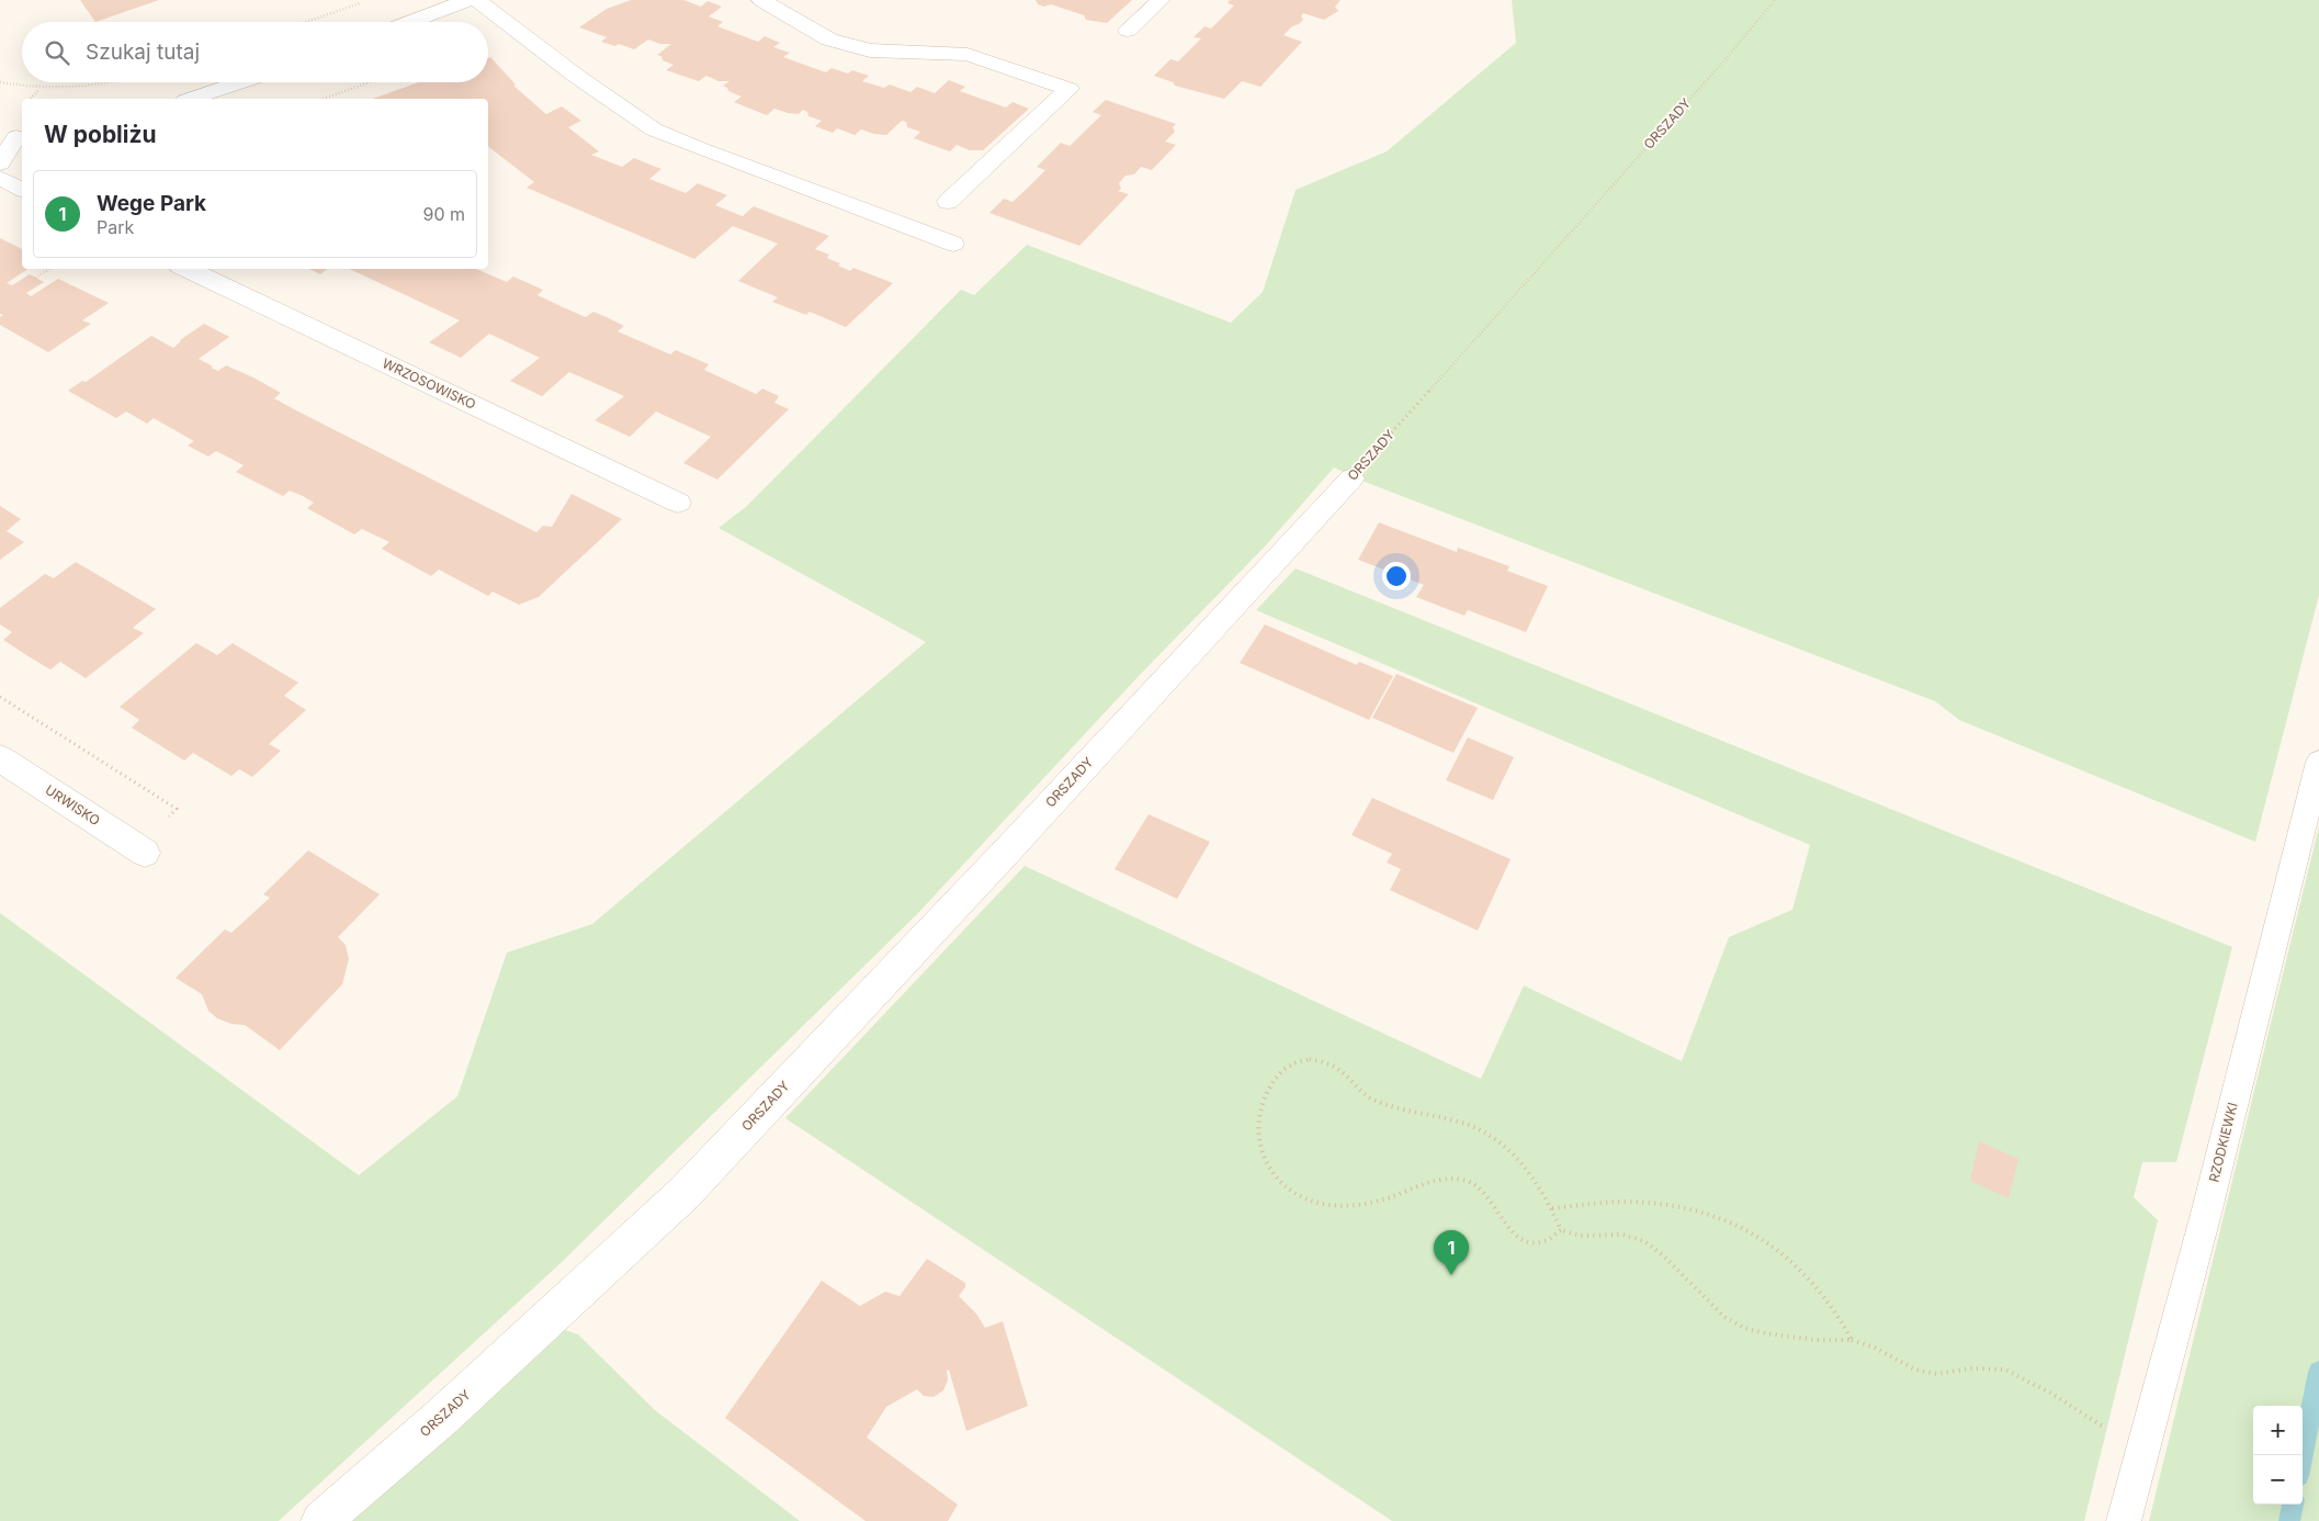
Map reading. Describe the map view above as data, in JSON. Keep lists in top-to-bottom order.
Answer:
{
  "streets": {
    "street": ["ORSZADY", "WRZOSOWISKO", "URWISKO"],
    "lane": ["RZODKIEWKI"]
  },
  "page": {
    "search": "Szukaj tutaj",
    "heading": "W pobliżu",
    "list": [
      {
        "mark": "1",
        "name": "Wege Park",
        "note": "Park",
        "value": "90 m"
      }
    ],
    "pins": "1",
    "map_buttons": ["+", "−"]
  }
}
